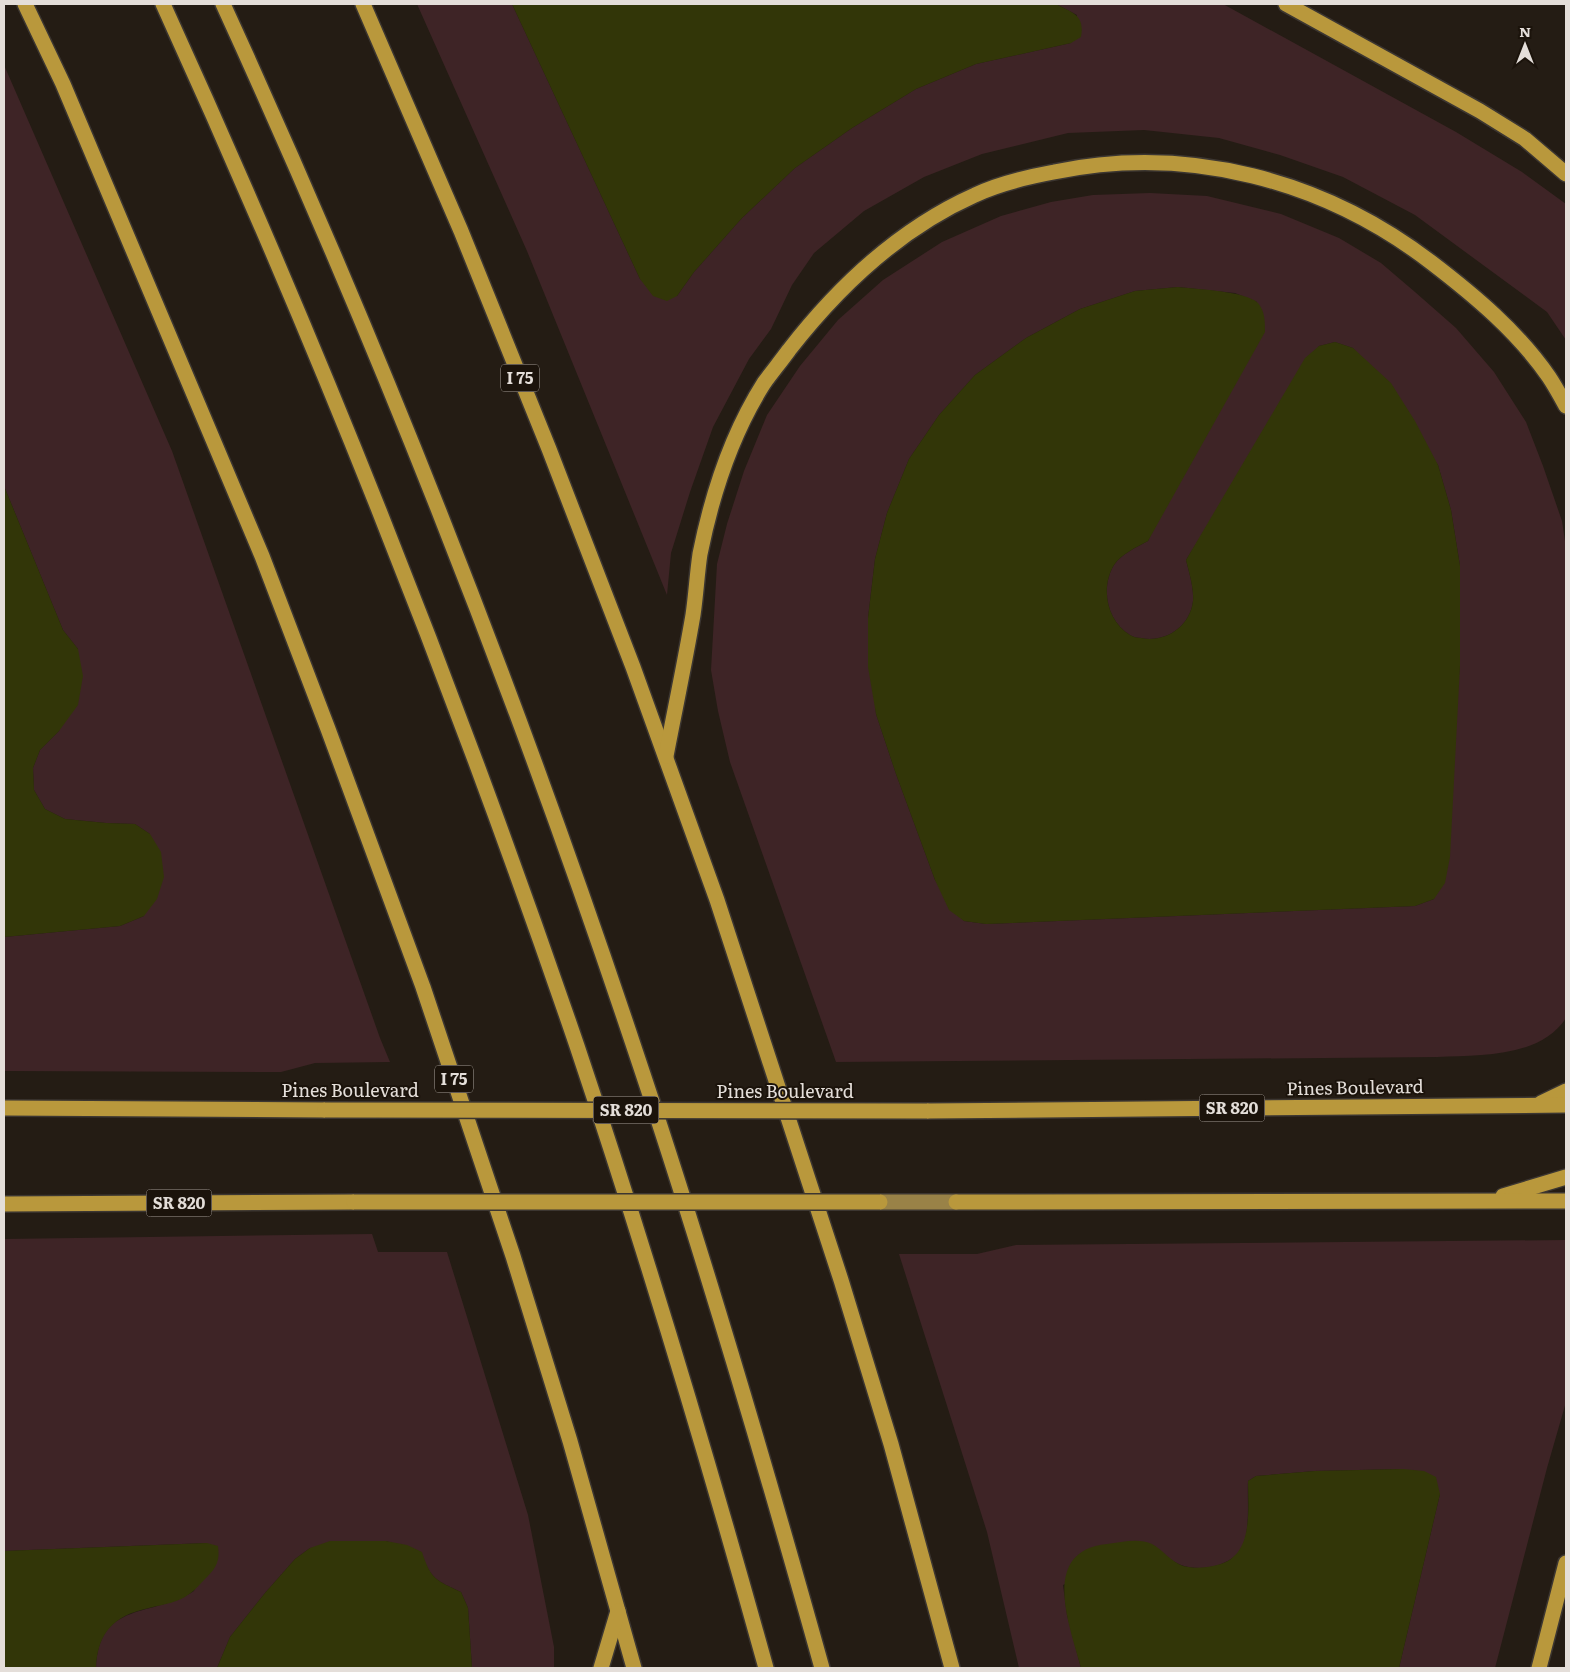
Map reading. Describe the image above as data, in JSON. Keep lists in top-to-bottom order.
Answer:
{
  "streets": {
    "highway": ["I 75", "Pines Boulevard", "SR 820"]
  },
  "north": "top"
}
